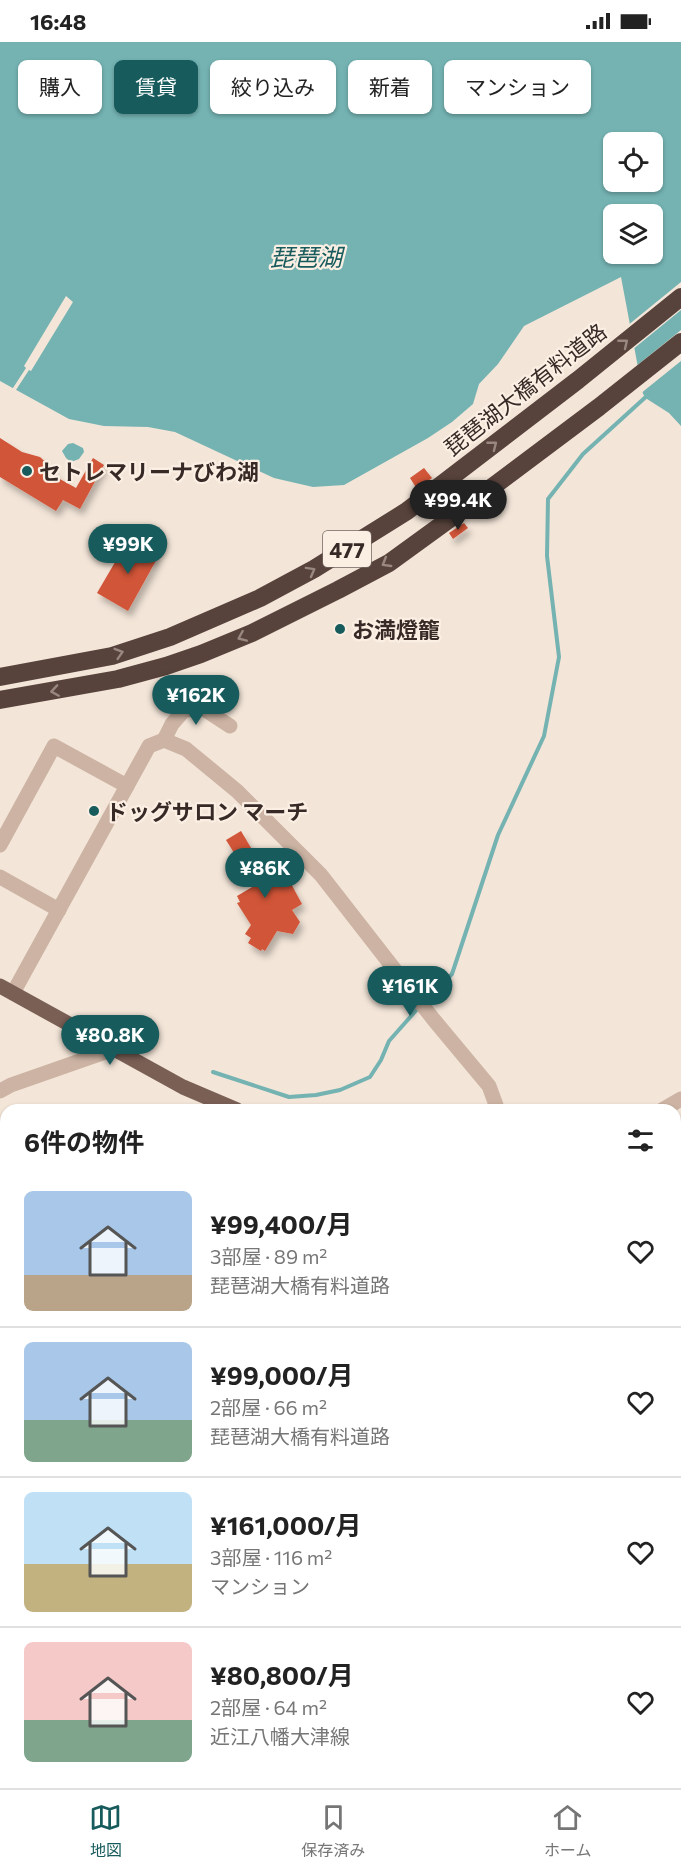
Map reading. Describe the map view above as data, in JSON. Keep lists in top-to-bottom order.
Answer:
{
  "streets": {
    "highway": ["琵琶湖大橋有料道路", "477"]
  },
  "water": ["琵琶湖"],
  "places": ["セトレマリーナびわ湖", "お満燈籠", "ドッグサロン マーチ"],
  "page": {
    "status": "16:48",
    "chip": [
      "購入",
      "賃貸",
      "絞り込み",
      "新着",
      "マンション"
    ],
    "price": [
      "¥99.4K",
      "¥99K",
      "¥162K",
      "¥86K",
      "¥161K",
      "¥80.8K"
    ],
    "heading": "6件の物件",
    "list": [
      {
        "name": "¥99,400/月",
        "note": "3部屋 · 89 m² · 琵琶湖大橋有料道路"
      },
      {
        "name": "¥99,000/月",
        "note": "2部屋 · 66 m² · 琵琶湖大橋有料道路"
      },
      {
        "name": "¥161,000/月",
        "note": "3部屋 · 116 m² · マンション"
      },
      {
        "name": "¥80,800/月",
        "note": "2部屋 · 64 m² · 近江八幡大津線"
      }
    ],
    "tabs": ["地図", "保存済み", "ホーム"]
  }
}
